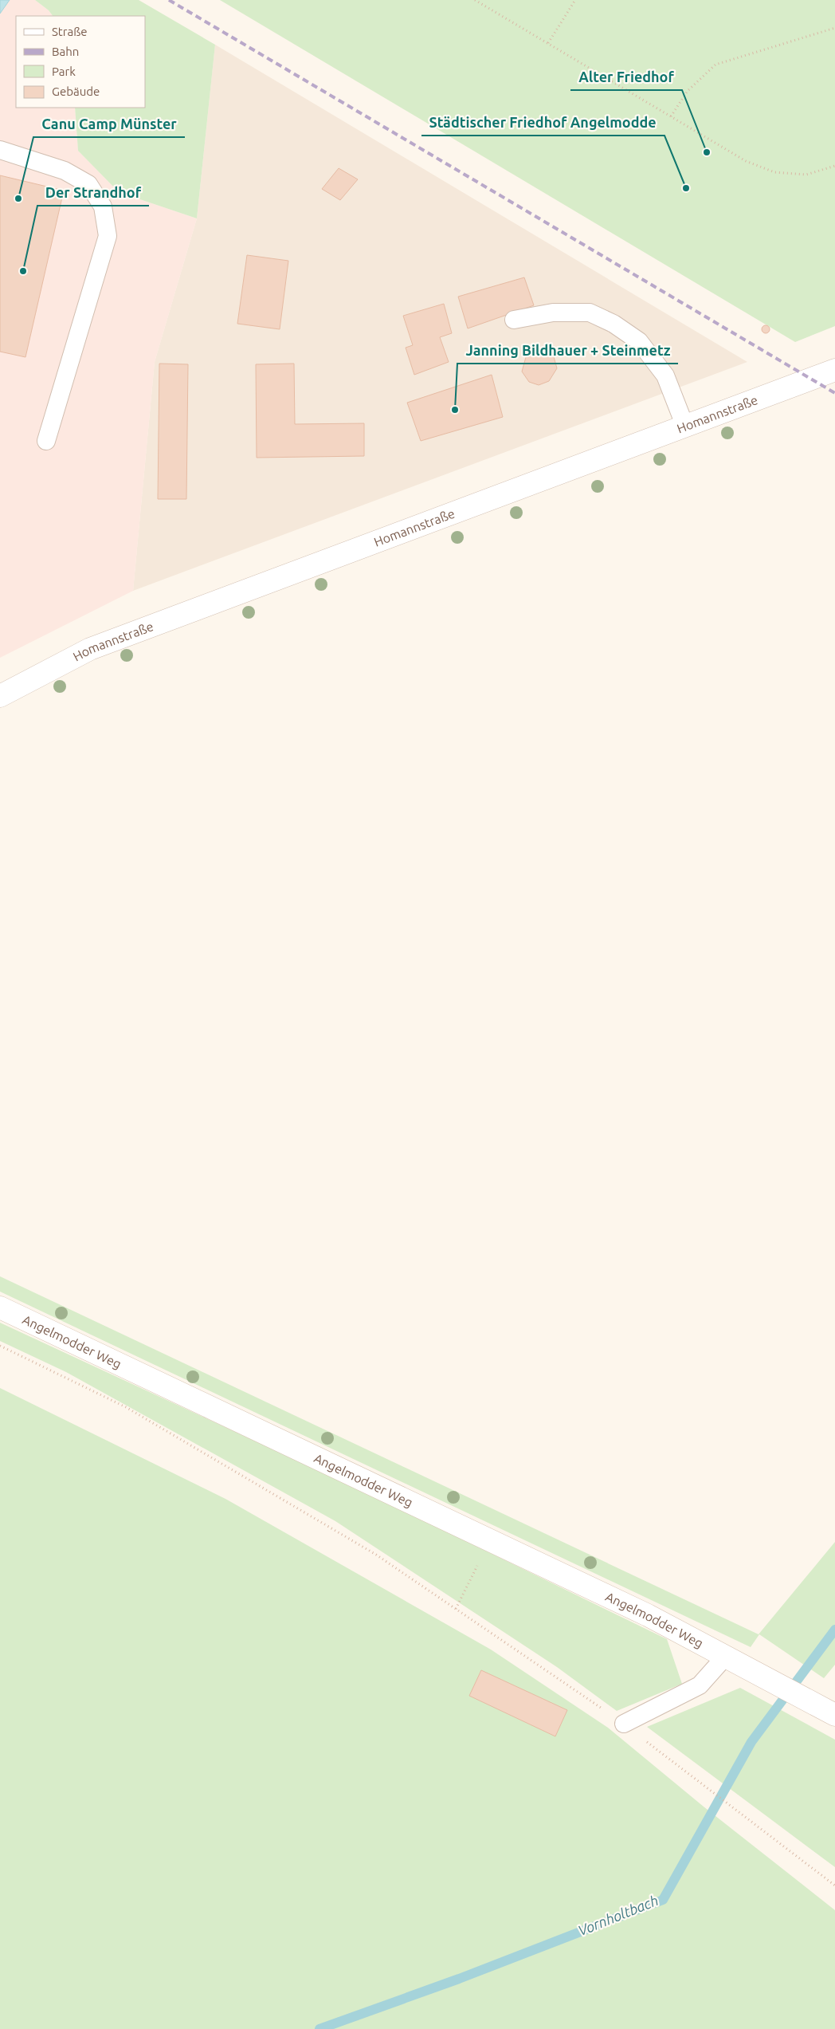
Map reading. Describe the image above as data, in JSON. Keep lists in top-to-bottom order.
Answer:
{
  "streets": {
    "street": ["Homannstraße", "Angelmodder Weg"]
  },
  "water": ["Vornholtbach"],
  "places": [
    "Alter Friedhof",
    "Städtischer Friedhof Angelmodde",
    "Canu Camp Münster",
    "Der Strandhof",
    "Janning Bildhauer + Steinmetz"
  ],
  "legend": [
    "Straße",
    "Bahn",
    "Park",
    "Gebäude"
  ]
}
